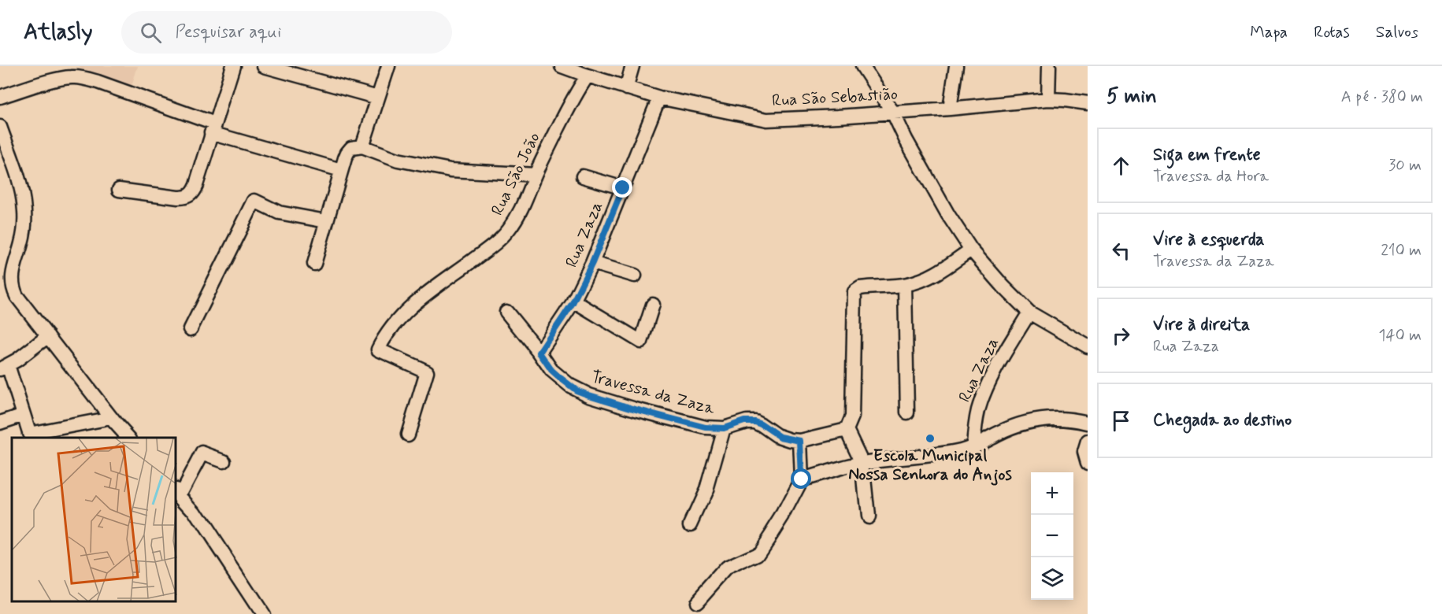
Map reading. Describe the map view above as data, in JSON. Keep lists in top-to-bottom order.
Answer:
{
  "streets": {
    "street": [
      "Rua São Sebastião",
      "Rua São João",
      "Rua Zaza",
      "Travessa da Zaza"
    ]
  },
  "crossings": [
    ["Rua São Sebastião", "Rua São João"],
    ["Rua São Sebastião", "Rua Zaza"],
    ["Rua Zaza", "Travessa da Zaza"]
  ],
  "places": ["Escola Municipal Nossa Senhora do Anjos"],
  "page": {
    "header": "Atlasly",
    "search": "Pesquisar aqui",
    "nav": ["Mapa", "Rotas", "Salvos"],
    "heading": ["5 min", "A pé · 380 m"],
    "list": [
      ["Siga em frente", "Travessa da Hora", "30 m"],
      ["Vire à esquerda", "Travessa da Zaza", "210 m"],
      ["Vire à direita", "Rua Zaza", "140 m"],
      "Chegada ao destino"
    ],
    "map_buttons": ["+", "−"]
  }
}
